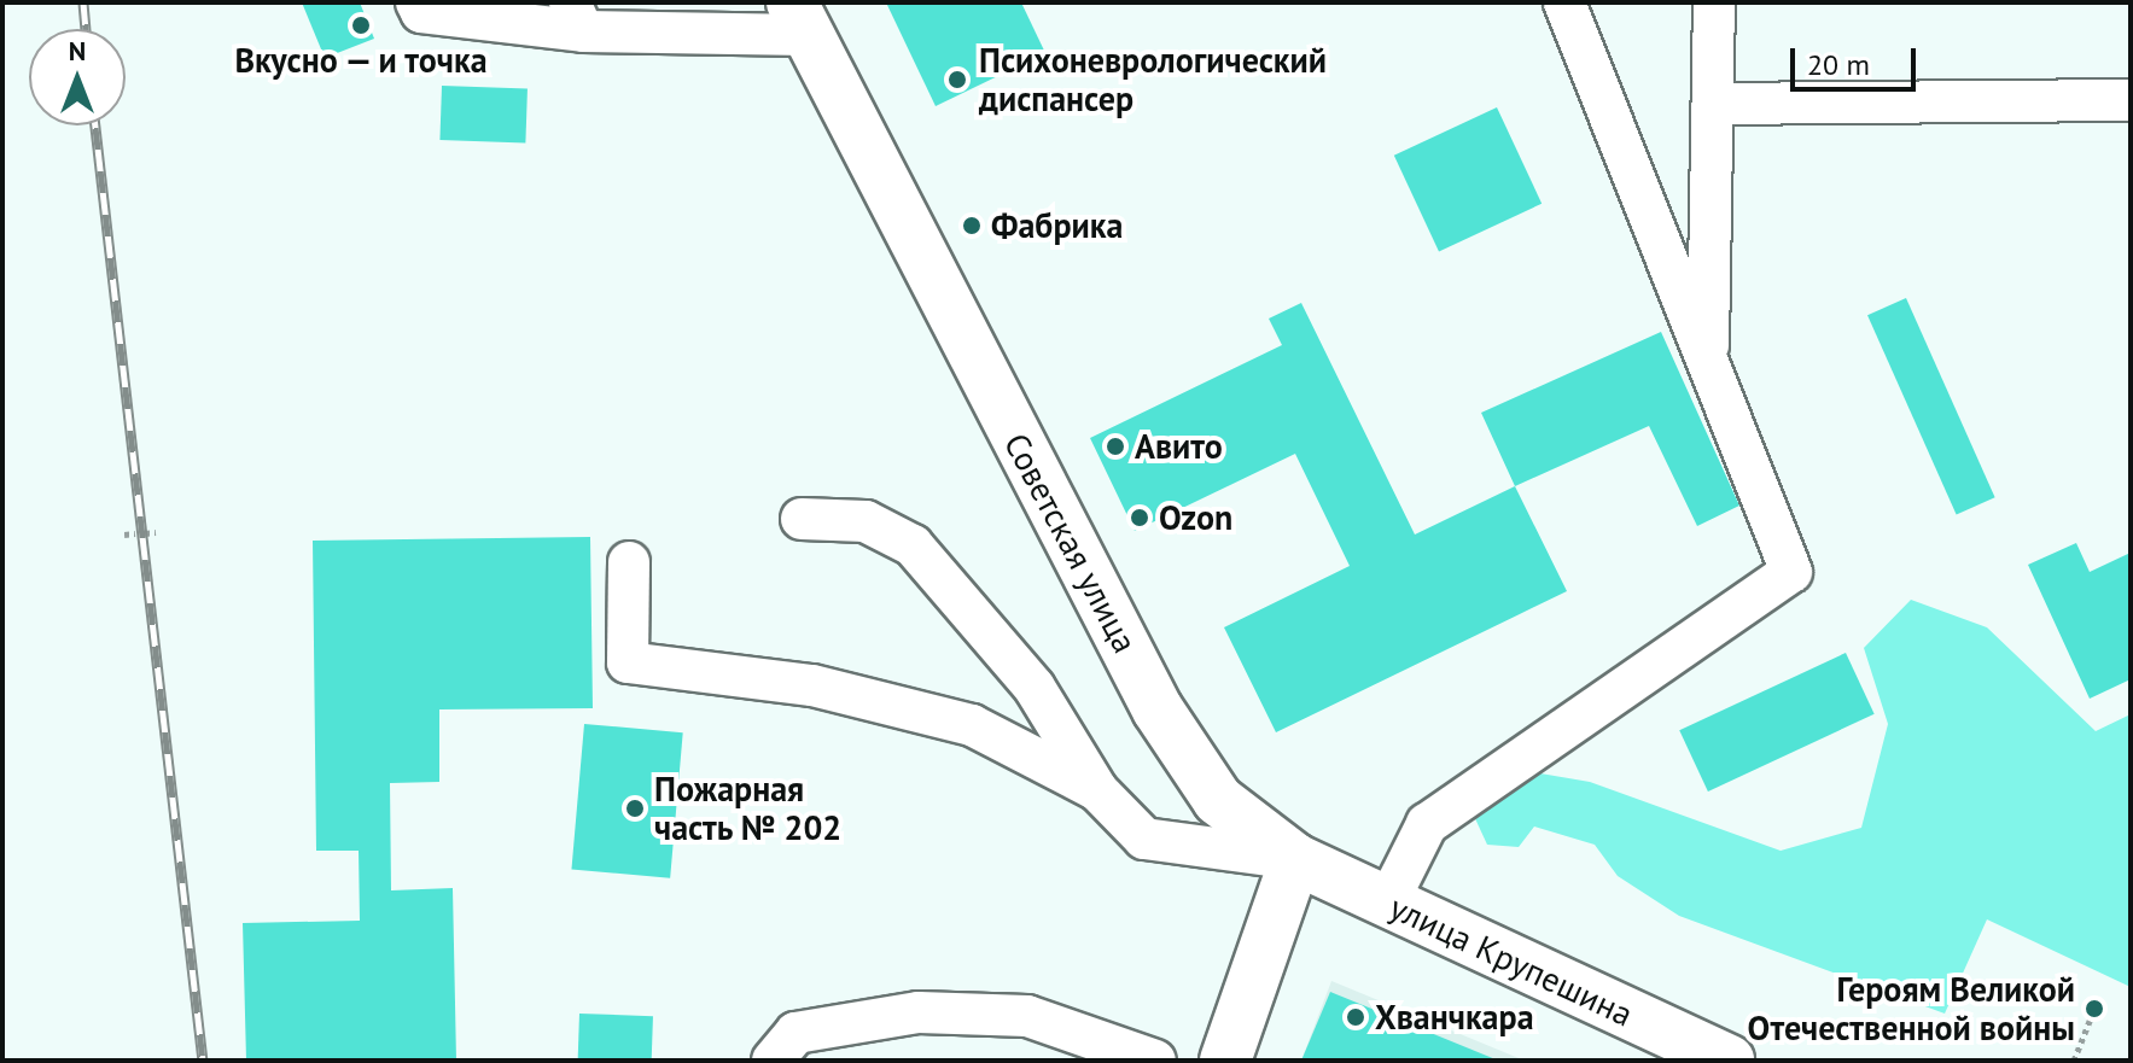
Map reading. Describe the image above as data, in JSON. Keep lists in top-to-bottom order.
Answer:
{
  "streets": {
    "main road": ["Советская улица", "улица Крупешина"]
  },
  "crossings": [
    ["Советская улица", "улица Крупешина"]
  ],
  "places": [
    "Вкусно — и точка",
    "Психоневрологический диспансер",
    "Фабрика",
    "Авито",
    "Ozon",
    "Пожарная часть № 202",
    "Героям Великой Отечественной войны",
    "Хванчкара"
  ],
  "scale_bar": "20 m",
  "north": "top"
}
